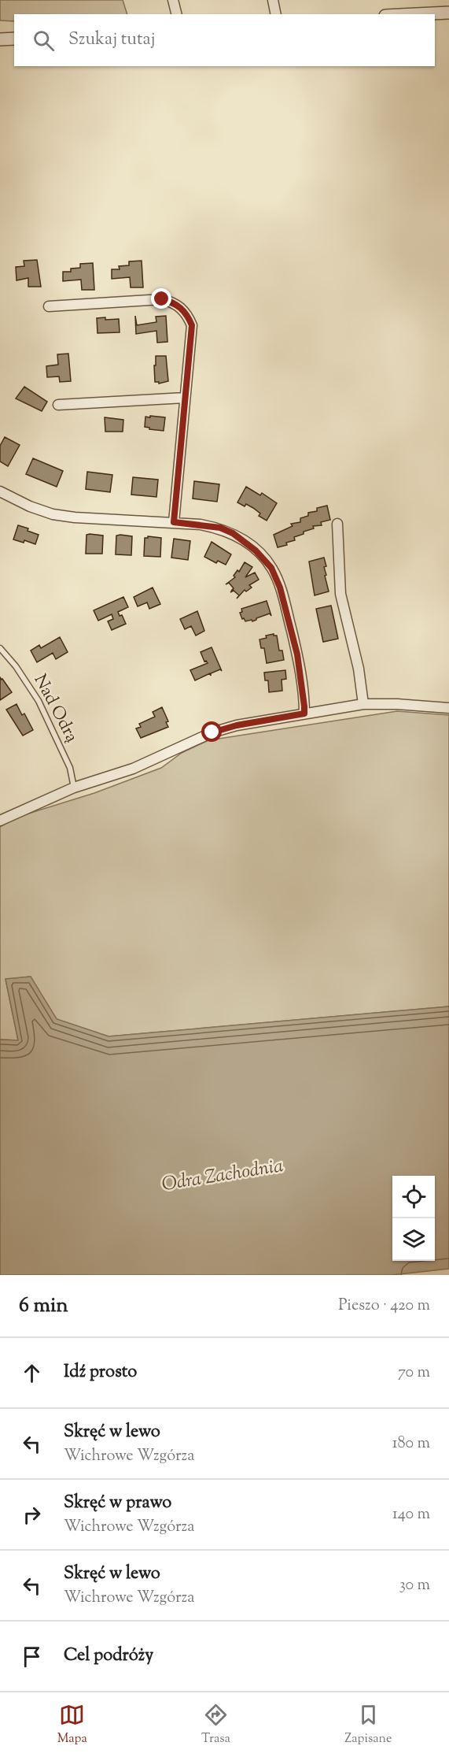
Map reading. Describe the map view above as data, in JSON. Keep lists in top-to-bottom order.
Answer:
{
  "streets": {
    "lane": ["Nad Odrą"]
  },
  "water": ["Odra Zachodnia"],
  "page": {
    "search": "Szukaj tutaj",
    "heading": ["6 min", "Pieszo · 420 m"],
    "list": [
      ["Idź prosto", "70 m"],
      ["Skręć w lewo", "Wichrowe Wzgórza", "180 m"],
      ["Skręć w prawo", "Wichrowe Wzgórza", "140 m"],
      ["Skręć w lewo", "Wichrowe Wzgórza", "30 m"],
      "Cel podróży"
    ],
    "nav": ["Mapa", "Trasa", "Zapisane"]
  }
}
